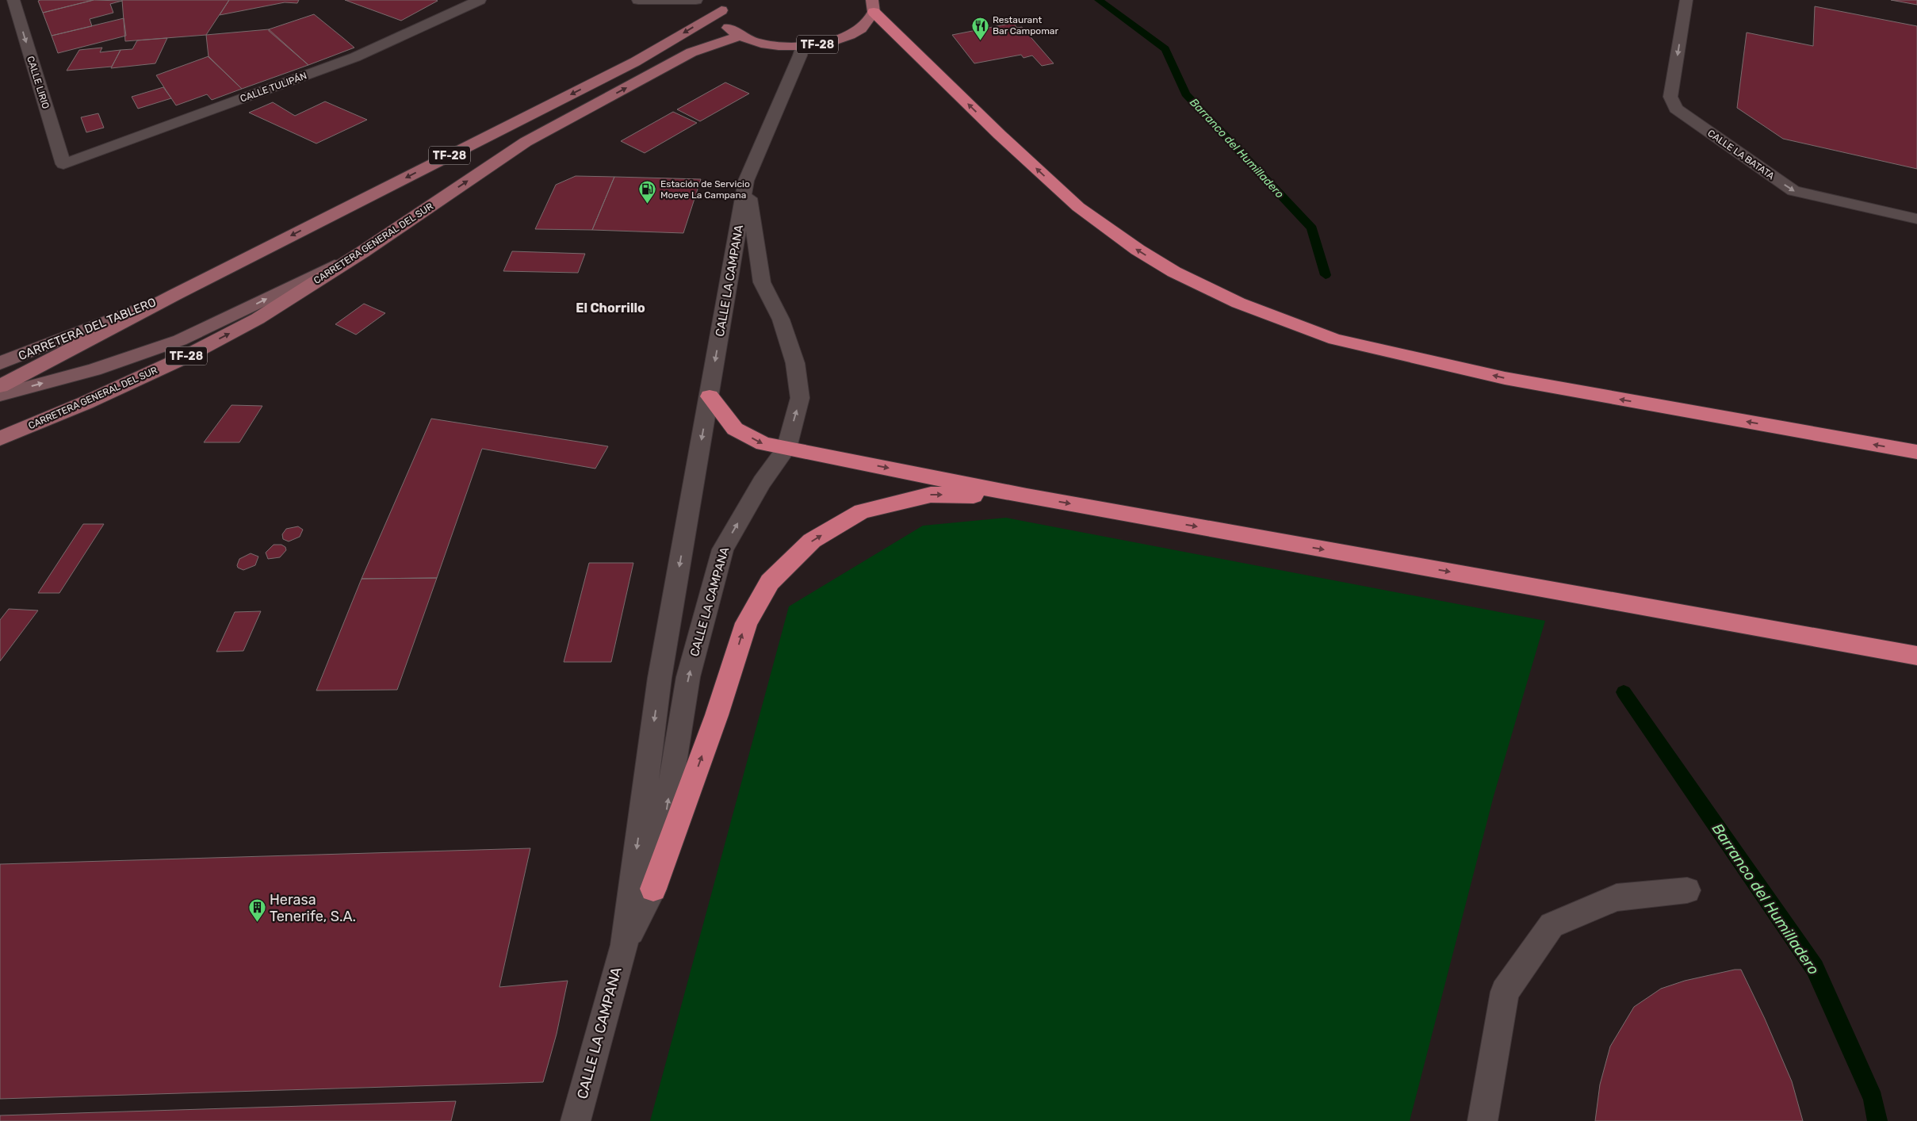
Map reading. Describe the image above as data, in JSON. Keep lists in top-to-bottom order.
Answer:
{
  "streets": {
    "main road": ["TF-28", "CARRETERA GENERAL DEL SUR", "CARRETERA DEL TABLERO"],
    "street": [
      "CALLE LIRIO",
      "CALLE TULIPÁN",
      "CALLE LA BATATA",
      "CALLE LA CAMPANA"
    ]
  },
  "crossings": [
    ["TF-28", "CARRETERA GENERAL DEL SUR"],
    ["TF-28", "CALLE LA CAMPANA"],
    ["TF-28", "CARRETERA DEL TABLERO"],
    ["CALLE LIRIO", "CALLE TULIPÁN"]
  ],
  "one_way": ["CALLE LIRIO", "CALLE LA BATATA"],
  "districts": ["El Chorrillo"],
  "water": ["Barranco del Humilladero"],
  "places": {
    "restaurant": ["Restaurant Bar Campomar"],
    "fuel station": ["Estación de Servicio Moeve La Campana"],
    "building": ["Herasa Tenerife, S.A."]
  }
}
